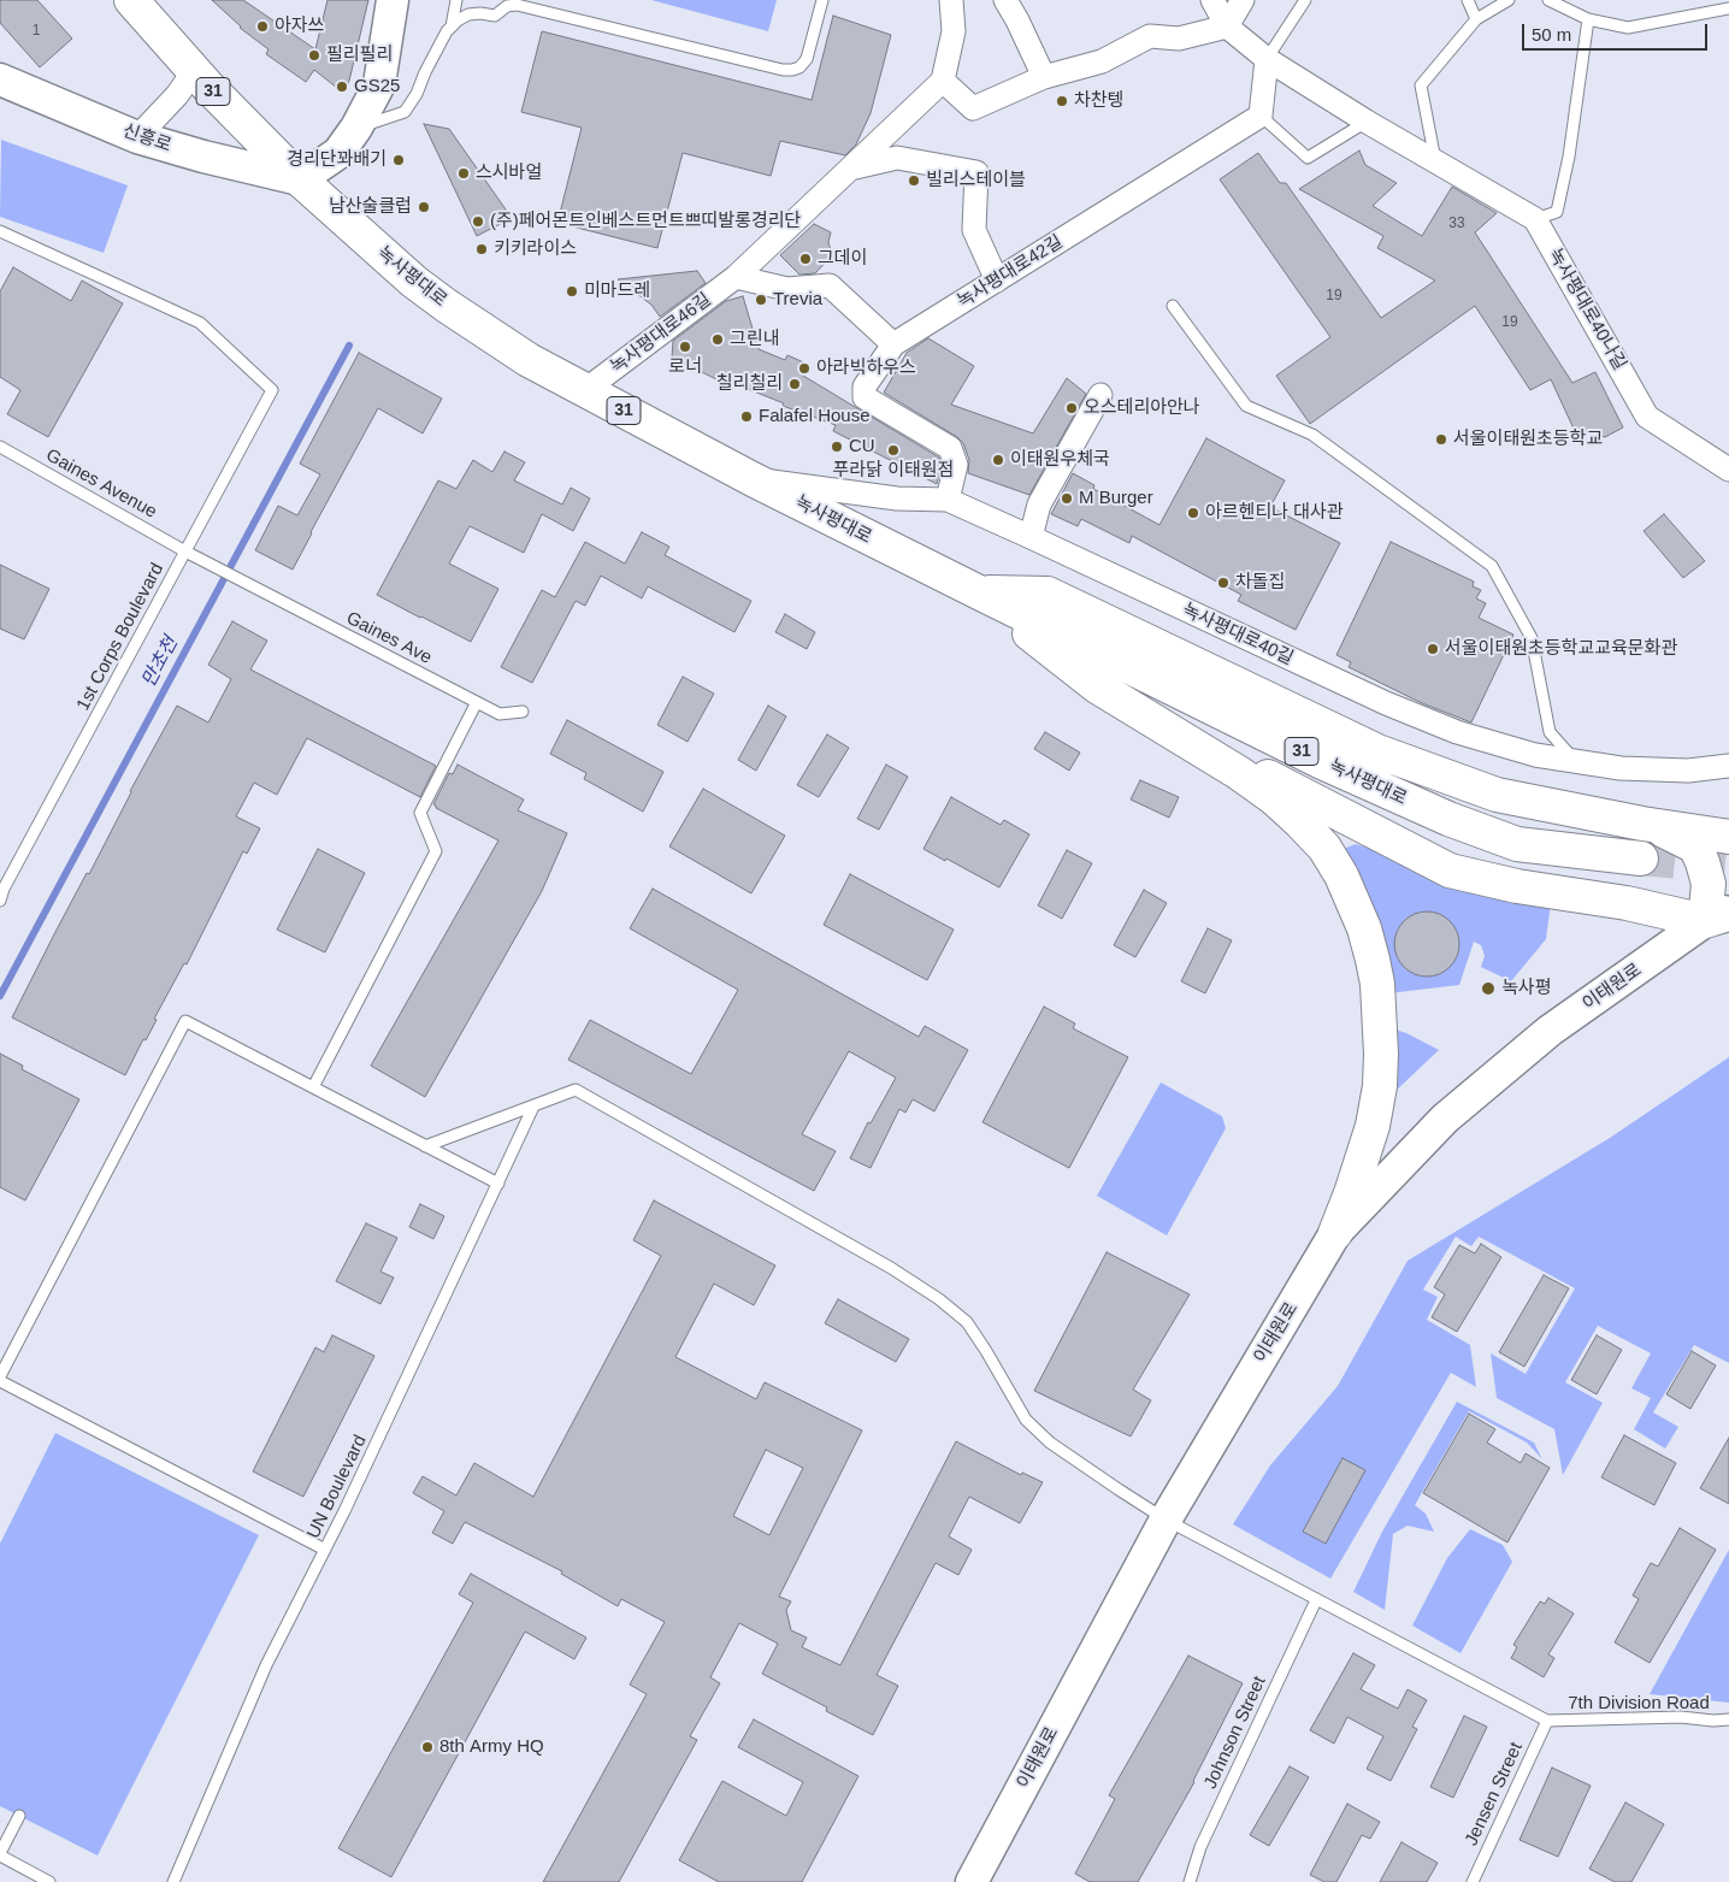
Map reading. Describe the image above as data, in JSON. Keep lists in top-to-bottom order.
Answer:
{
  "streets": {
    "main road": [
      "31",
      "신흥로",
      "녹사평대로",
      "이태원로"
    ],
    "street": [
      "녹사평대로42길",
      "녹사평대로40나길",
      "녹사평대로46길",
      "녹사평대로40길"
    ],
    "lane": [
      "Gaines Avenue",
      "1st Corps Boulevard",
      "Gaines Ave",
      "UN Boulevard",
      "7th Division Road",
      "Johnson Street",
      "Jensen Street"
    ]
  },
  "crossings": [
    ["신흥로", "녹사평대로"],
    ["녹사평대로42길", "녹사평대로40길"],
    ["녹사평대로", "녹사평대로46길"],
    ["녹사평대로", "녹사평대로40길"],
    ["Gaines Avenue", "1st Corps Boulevard"],
    ["Gaines Avenue", "Gaines Ave"],
    ["7th Division Road", "Jensen Street"]
  ],
  "water": ["만초천"],
  "places": [
    "아자쓰",
    "필리필리",
    "GS25",
    "차찬텡",
    "경리단꽈배기",
    "스시바얼",
    "빌리스테이블",
    "남산술클럽",
    "(주)페어몬트인베스트먼트쁘띠발롱경리단",
    "키키라이스",
    "그데이",
    "미마드레",
    "Trevia",
    "그린내",
    "로너",
    "아라빅하우스",
    "칠리칠리",
    "오스테리아안나",
    "Falafel House",
    "서울이태원초등학교",
    "CU",
    "푸라닭 이태원점",
    "이태원우체국",
    "M Burger",
    "아르헨티나 대사관",
    "차돌집",
    "서울이태원초등학교교육문화관",
    "녹사평",
    "8th Army HQ"
  ],
  "house_numbers": [
    "1",
    "33",
    "19",
    "19"
  ],
  "scale_bar": "50 m"
}
